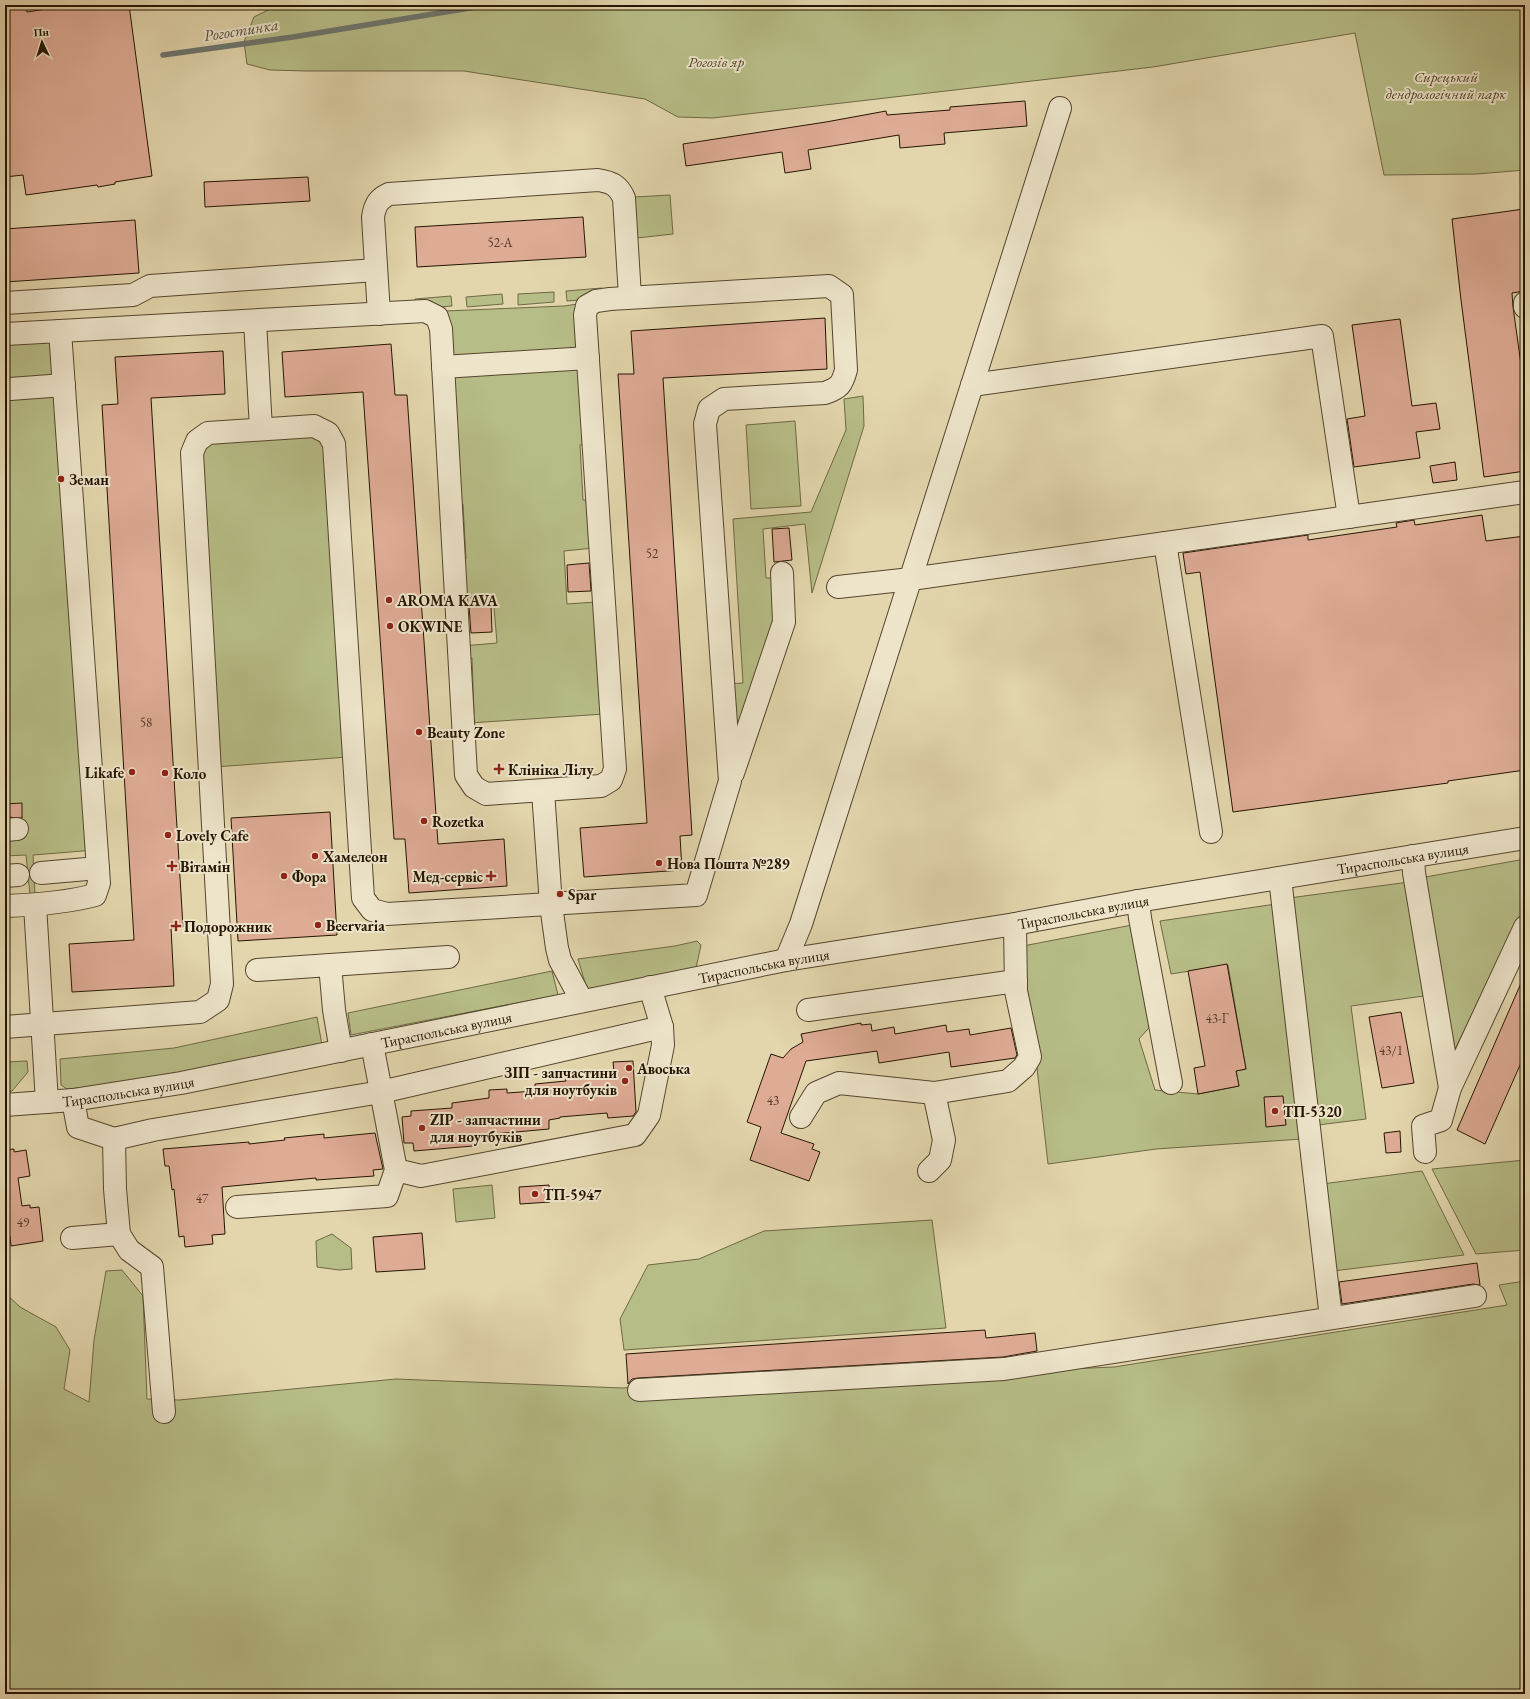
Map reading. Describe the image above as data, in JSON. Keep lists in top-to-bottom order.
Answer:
{
  "streets": {
    "street": ["Тираспольська вулиця"]
  },
  "water": ["Рогостинка"],
  "parks": ["Рогозів яр", "Сирецький дендрологічний парк"],
  "places": {
    "other": [
      "Земан",
      "AROMA KAVA",
      "OKWINE",
      "Beauty Zone",
      "Likafe",
      "Коло",
      "Rozetka",
      "Lovely Cafe",
      "Хамелеон",
      "Нова Пошта №289",
      "Фора",
      "Spar",
      "Beervaria",
      "Авоська",
      "ЗІП - запчастини для ноутбуків",
      "ТП-5320",
      "ZIP - запчастини для ноутбуків",
      "ТП-5947"
    ],
    "health": [
      "Клініка Лілу",
      "Вітамін",
      "Мед-сервіс",
      "Подорожник"
    ]
  },
  "house_numbers": [
    "52-А",
    "52",
    "58",
    "43-Г",
    "43/1",
    "43",
    "47",
    "49"
  ],
  "north": "top"
}
